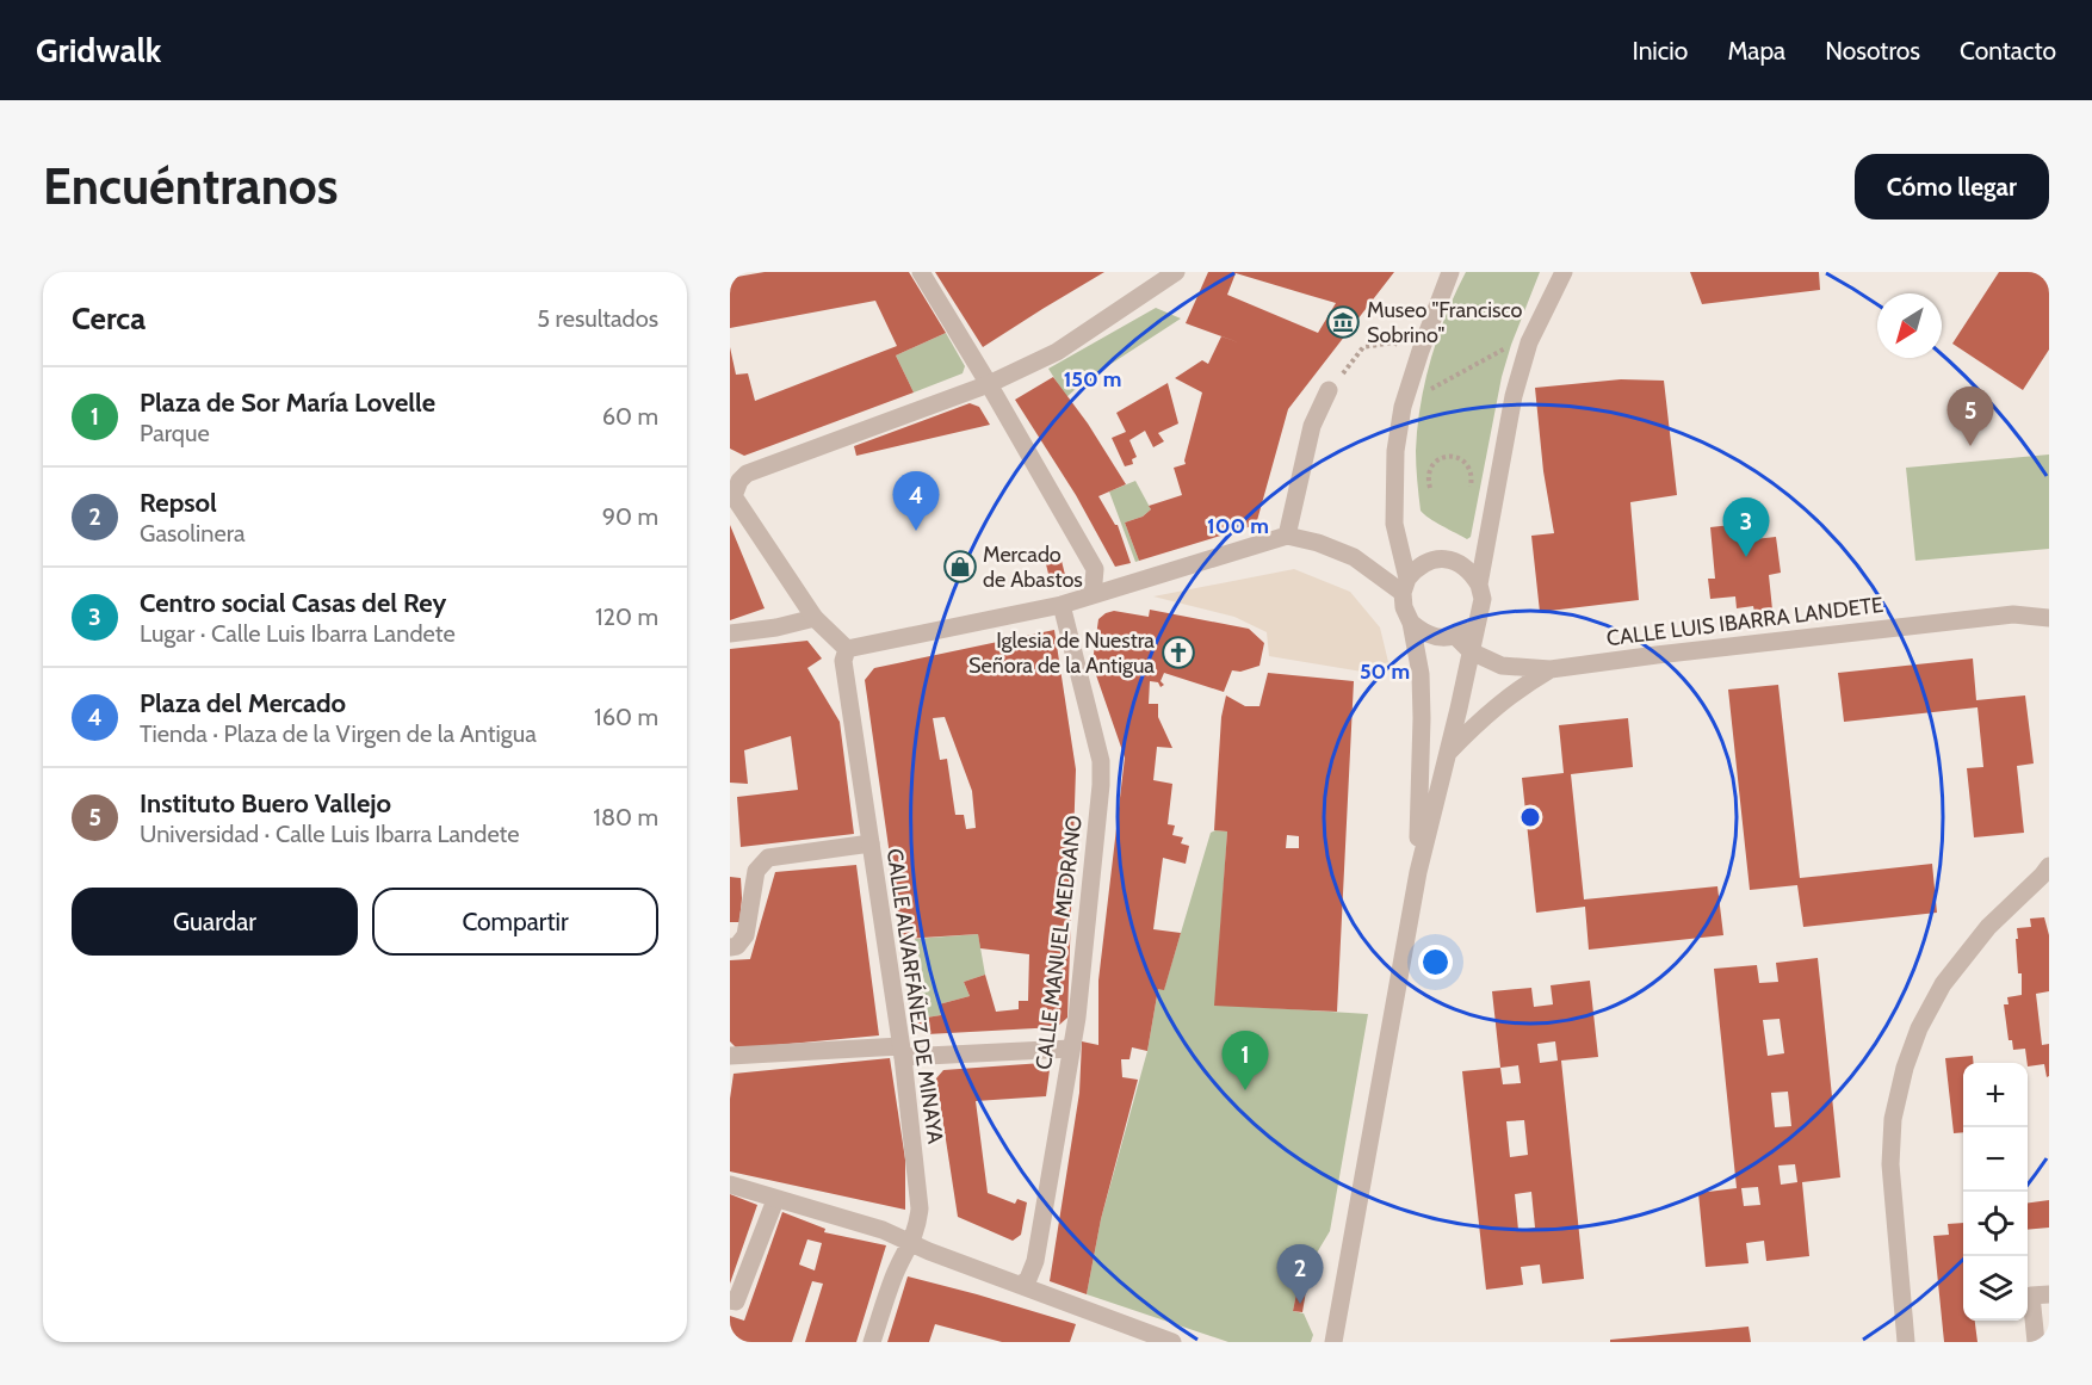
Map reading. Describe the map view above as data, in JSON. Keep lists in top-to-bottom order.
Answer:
{
  "streets": {
    "street": ["CALLE LUIS IBARRA LANDETE", "CALLE MANUEL MEDRANO", "CALLE ALVARFÁÑEZ DE MINAYA"]
  },
  "places": {
    "museum": ["Museo \"Francisco Sobrino\""],
    "shop": ["Mercado de Abastos"],
    "church": ["Iglesia de Nuestra Señora de la Antigua"]
  },
  "north": "bottom left",
  "page": {
    "header": "Gridwalk",
    "nav": [
      "Inicio",
      "Mapa",
      "Nosotros",
      "Contacto"
    ],
    "buttons": [
      "Cómo llegar",
      ["Guardar", "Compartir"]
    ],
    "title": "Encuéntranos",
    "heading": ["Cerca", "5 resultados"],
    "list": [
      {
        "mark": "1",
        "name": "Plaza de Sor María Lovelle",
        "note": "Parque",
        "value": "60 m"
      },
      {
        "mark": "2",
        "name": "Repsol",
        "note": "Gasolinera",
        "value": "90 m"
      },
      {
        "mark": "3",
        "name": "Centro social Casas del Rey",
        "note": "Lugar · Calle Luis Ibarra Landete",
        "value": "120 m"
      },
      {
        "mark": "4",
        "name": "Plaza del Mercado",
        "note": "Tienda · Plaza de la Virgen de la Antigua",
        "value": "160 m"
      },
      {
        "mark": "5",
        "name": "Instituto Buero Vallejo",
        "note": "Universidad · Calle Luis Ibarra Landete",
        "value": "180 m"
      }
    ],
    "pins": [
      "5",
      "4",
      "3",
      "1",
      "2"
    ],
    "map_buttons": ["+", "−"]
  },
  "rings": ["150 m", "100 m", "50 m"]
}
